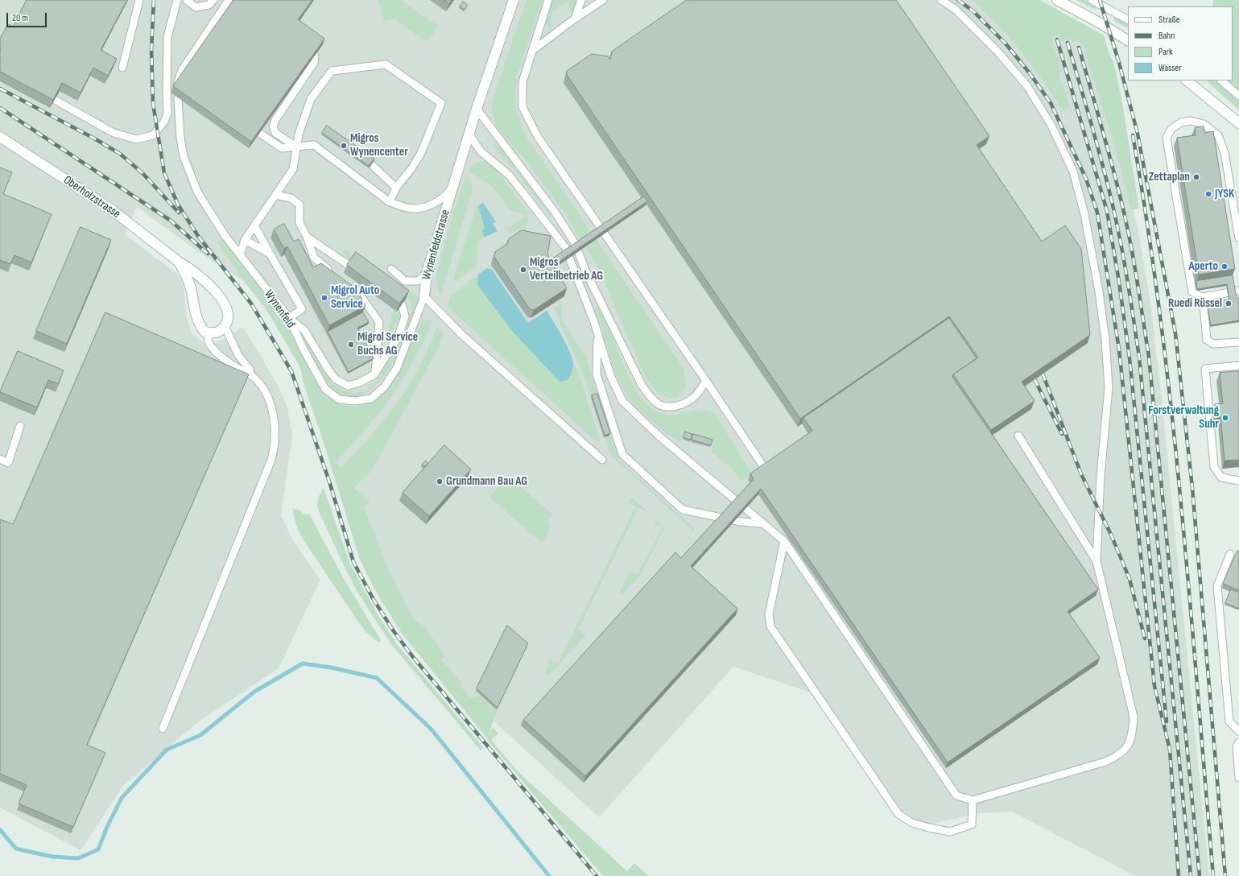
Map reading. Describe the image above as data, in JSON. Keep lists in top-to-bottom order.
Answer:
{
  "streets": {
    "street": ["Oberholzstrasse", "Wynenfeldstrasse"],
    "lane": ["Wynenfeld"]
  },
  "crossings": [
    ["Wynenfeldstrasse", "Wynenfeld"]
  ],
  "places": [
    "Migros Wynencenter",
    "Zettaplan",
    "JYSK",
    "Aperto",
    "Migros Verteilbetrieb AG",
    "Migrol Auto Service",
    "Ruedi Rüssel",
    "Migrol Service Buchs AG",
    "Forstverwaltung Suhr",
    "Grundmann Bau AG"
  ],
  "legend": [
    "Straße",
    "Bahn",
    "Park",
    "Wasser"
  ],
  "scale_bar": "20 m"
}
